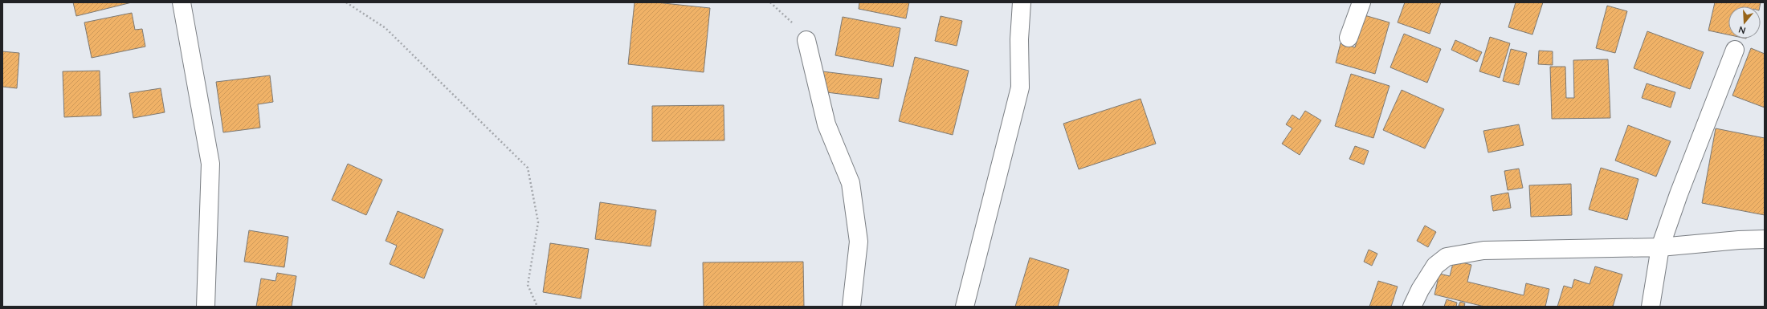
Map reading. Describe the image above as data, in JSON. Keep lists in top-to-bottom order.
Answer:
{
  "north": "bottom"
}
